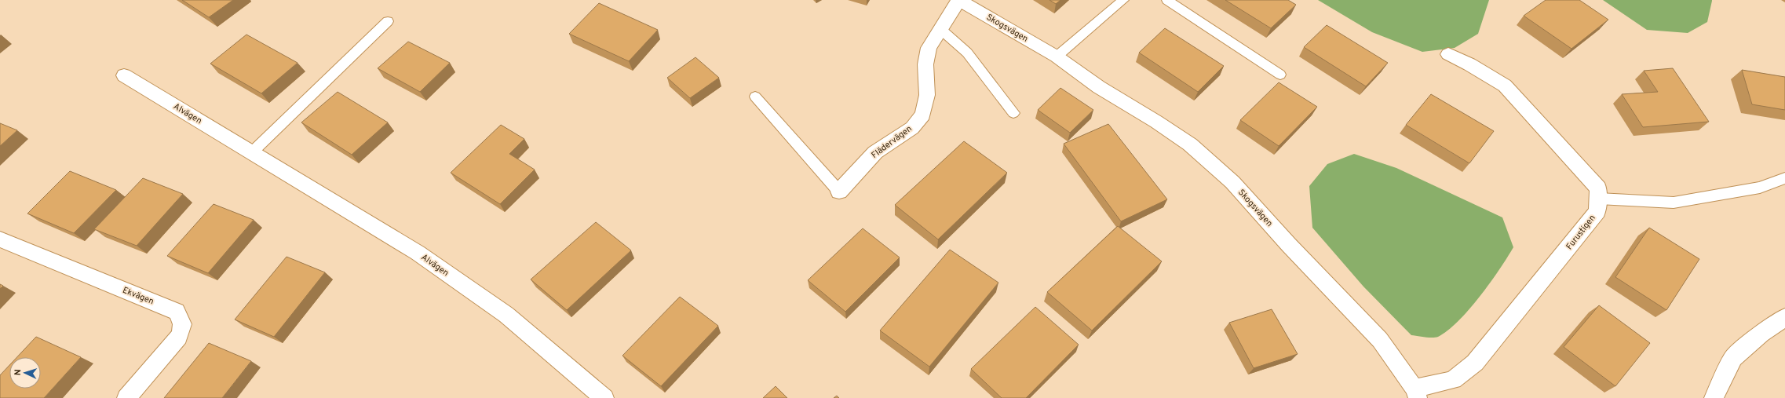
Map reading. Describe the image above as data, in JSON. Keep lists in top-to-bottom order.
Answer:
{
  "streets": {
    "street": [
      "Skogsvägen",
      "Alvägen",
      "Flädervägen",
      "Furustigen",
      "Ekvägen"
    ]
  },
  "crossings": [
    ["Skogsvägen", "Flädervägen"],
    ["Skogsvägen", "Furustigen"]
  ],
  "north": "left"
}
